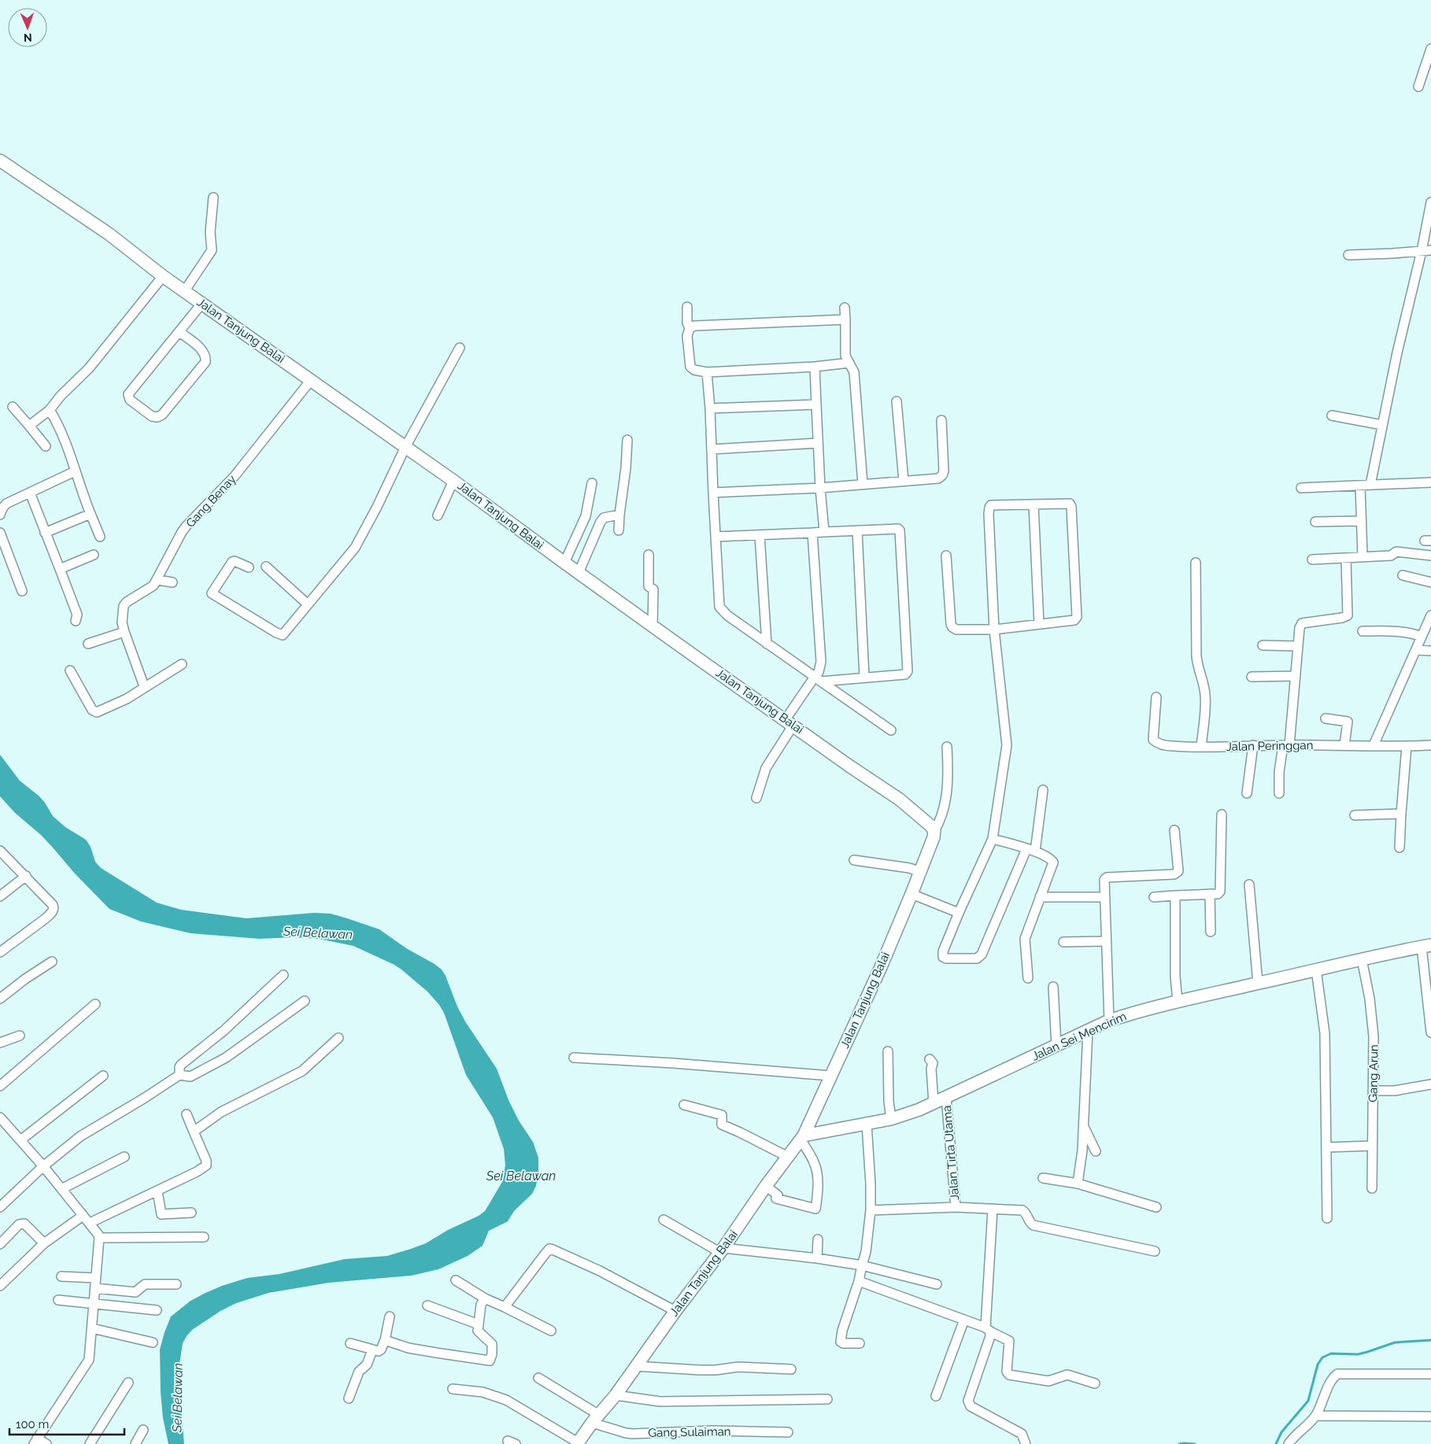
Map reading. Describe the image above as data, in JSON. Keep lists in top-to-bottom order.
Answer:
{
  "streets": {
    "street": [
      "Jalan Tanjung Balai",
      "Gang Benay",
      "Jalan Peringgan",
      "Jalan Sei Mencirim",
      "Gang Arun",
      "Jalan Tirta Utama",
      "Gang Sulaiman"
    ]
  },
  "crossings": [
    ["Jalan Tanjung Balai", "Gang Benay"],
    ["Jalan Tanjung Balai", "Jalan Sei Mencirim"],
    ["Jalan Tanjung Balai", "Gang Sulaiman"],
    ["Jalan Sei Mencirim", "Gang Arun"],
    ["Jalan Sei Mencirim", "Jalan Tirta Utama"]
  ],
  "water": ["Sei Belawan"],
  "scale_bar": "100 m",
  "north": "bottom"
}
